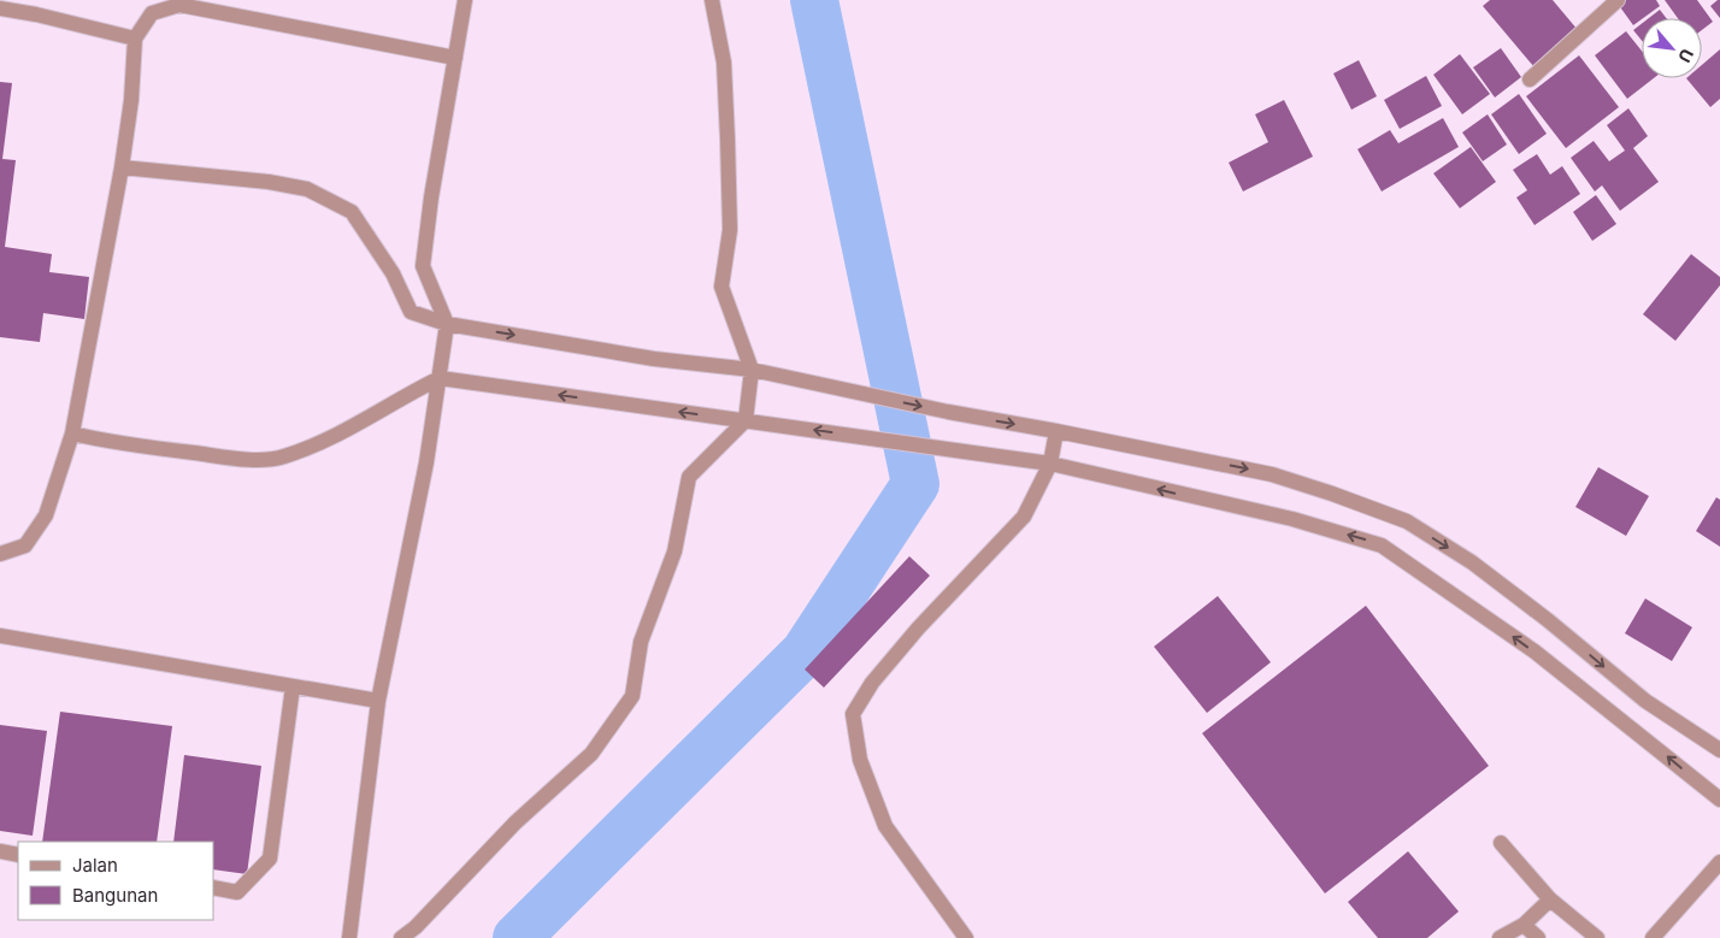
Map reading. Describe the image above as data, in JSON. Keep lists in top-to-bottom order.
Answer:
{
  "legend": ["Jalan", "Bangunan"],
  "north": "bottom right"
}
